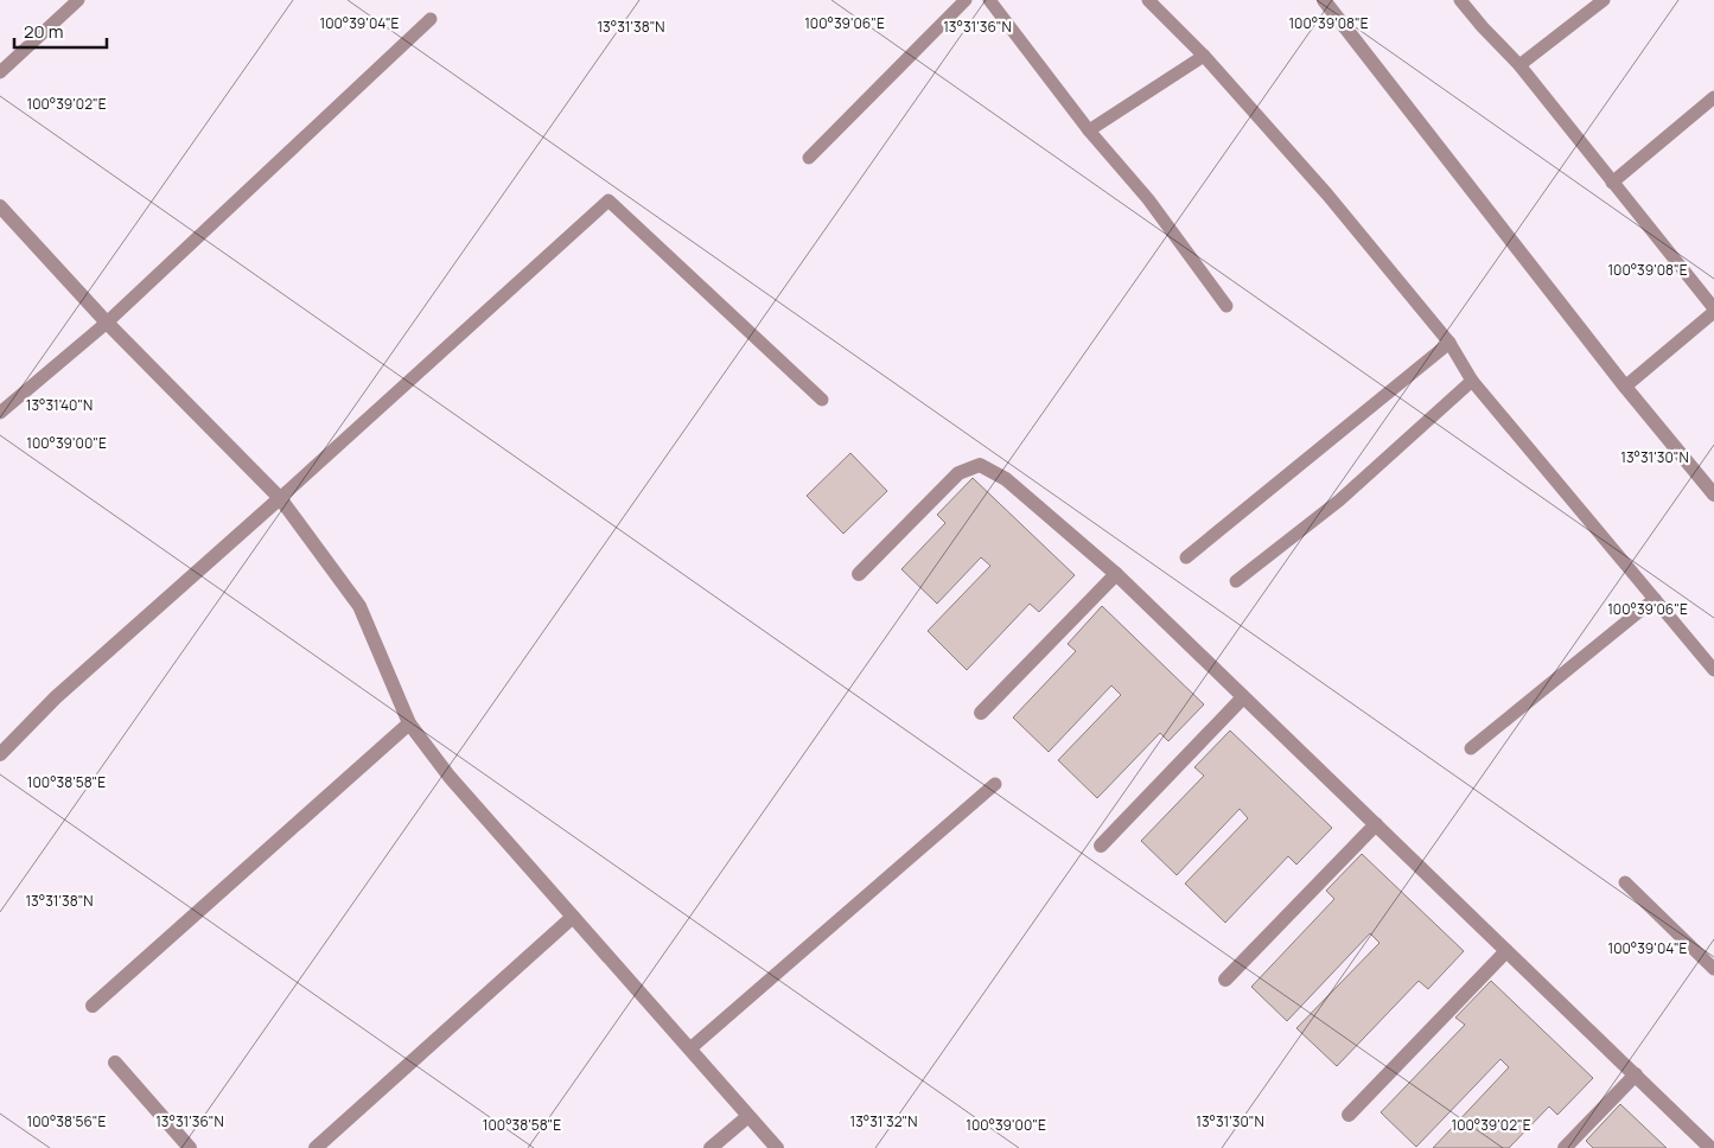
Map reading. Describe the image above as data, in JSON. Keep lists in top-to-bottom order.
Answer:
{
  "scale_bar": "20 m",
  "coordinates": [
    "100°39'06\"E",
    "100°39'04\"E",
    "100°39'08\"E",
    "13°31'38\"N",
    "13°31'36\"N",
    "100°39'02\"E",
    "13°31'40\"N",
    "100°39'00\"E",
    "13°31'30\"N",
    "100°38'58\"E",
    "13°31'32\"N",
    "100°38'56\"E"
  ]
}
